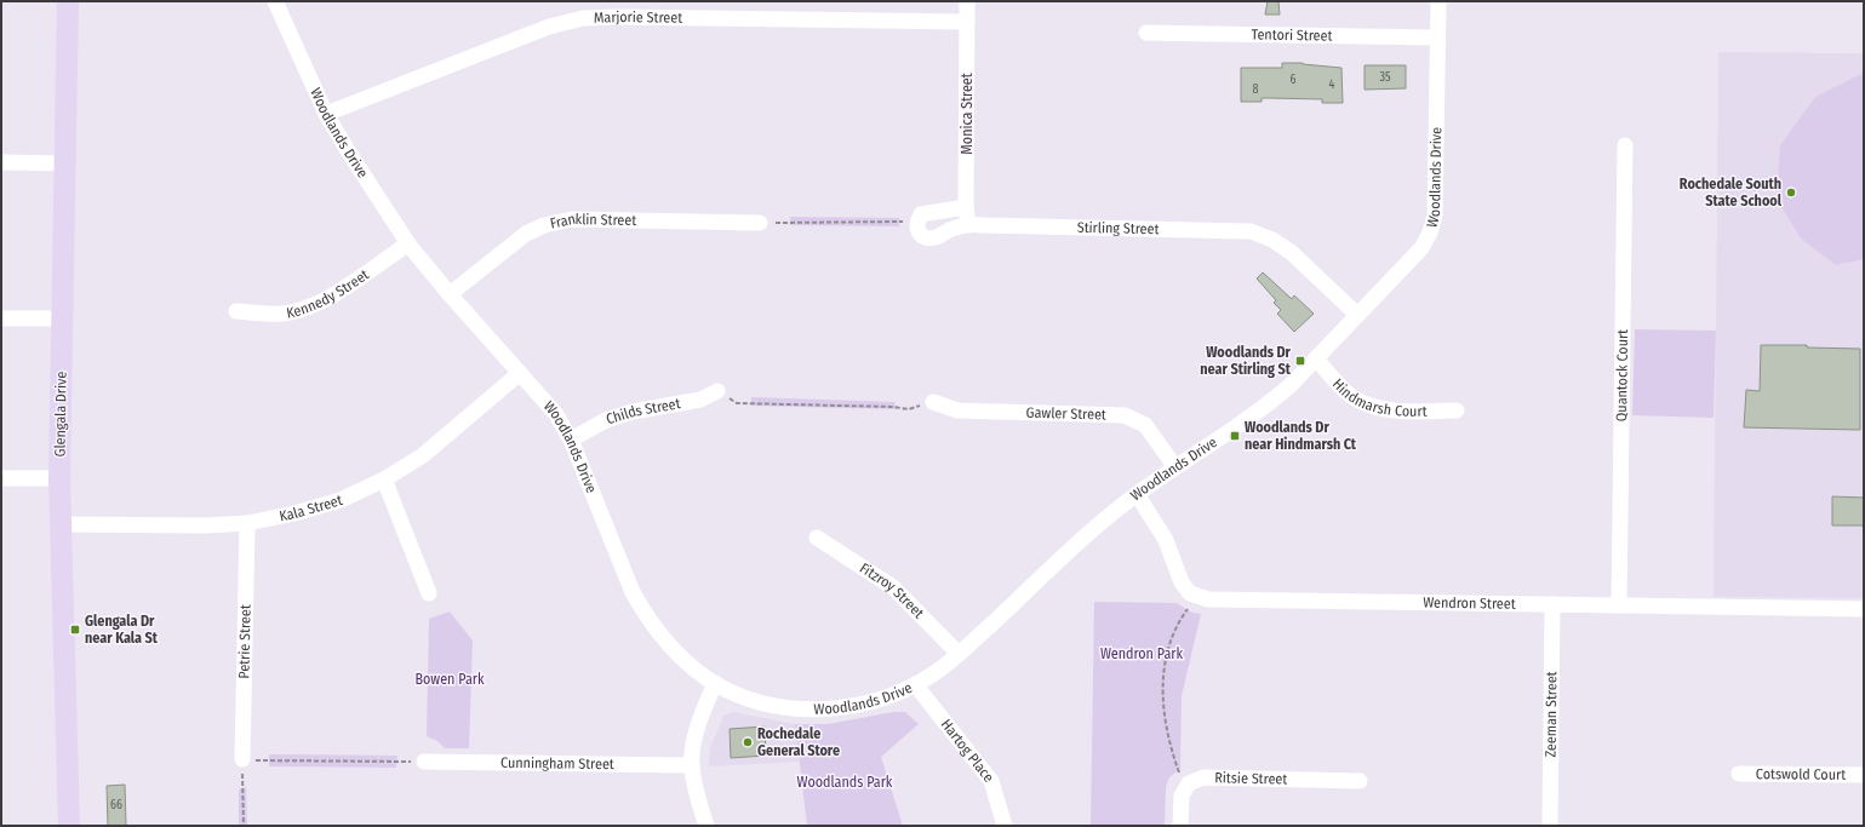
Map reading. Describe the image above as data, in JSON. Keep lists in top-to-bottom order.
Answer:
{
  "streets": {
    "street": [
      "Marjorie Street",
      "Tentori Street",
      "Monica Street",
      "Woodlands Drive",
      "Franklin Street",
      "Stirling Street",
      "Kennedy Street",
      "Quantock Court",
      "Hindmarsh Court",
      "Childs Street",
      "Gawler Street",
      "Glengala Drive",
      "Kala Street",
      "Fitzroy Street",
      "Wendron Street",
      "Petrie Street",
      "Zeeman Street",
      "Hartog Place",
      "Cunningham Street",
      "Cotswold Court",
      "Ritsie Street"
    ]
  },
  "crossings": [
    ["Marjorie Street", "Monica Street"],
    ["Marjorie Street", "Woodlands Drive"],
    ["Tentori Street", "Woodlands Drive"],
    ["Monica Street", "Stirling Street"],
    ["Woodlands Drive", "Franklin Street"],
    ["Woodlands Drive", "Stirling Street"],
    ["Woodlands Drive", "Kennedy Street"],
    ["Woodlands Drive", "Hindmarsh Court"],
    ["Woodlands Drive", "Childs Street"],
    ["Woodlands Drive", "Gawler Street"],
    ["Woodlands Drive", "Kala Street"],
    ["Woodlands Drive", "Fitzroy Street"],
    ["Woodlands Drive", "Hartog Place"],
    ["Quantock Court", "Wendron Street"],
    ["Glengala Drive", "Kala Street"],
    ["Kala Street", "Petrie Street"],
    ["Wendron Street", "Zeeman Street"]
  ],
  "parks": ["Wendron Park", "Bowen Park", "Woodlands Park"],
  "places": {
    "other": ["Rochedale South State School", "Rochedale General Store"],
    "transit": ["Woodlands Dr near Stirling St", "Woodlands Dr near Hindmarsh Ct", "Glengala Dr near Kala St"]
  },
  "house_numbers": [
    "35",
    "6",
    "4",
    "8",
    "66"
  ]
}
